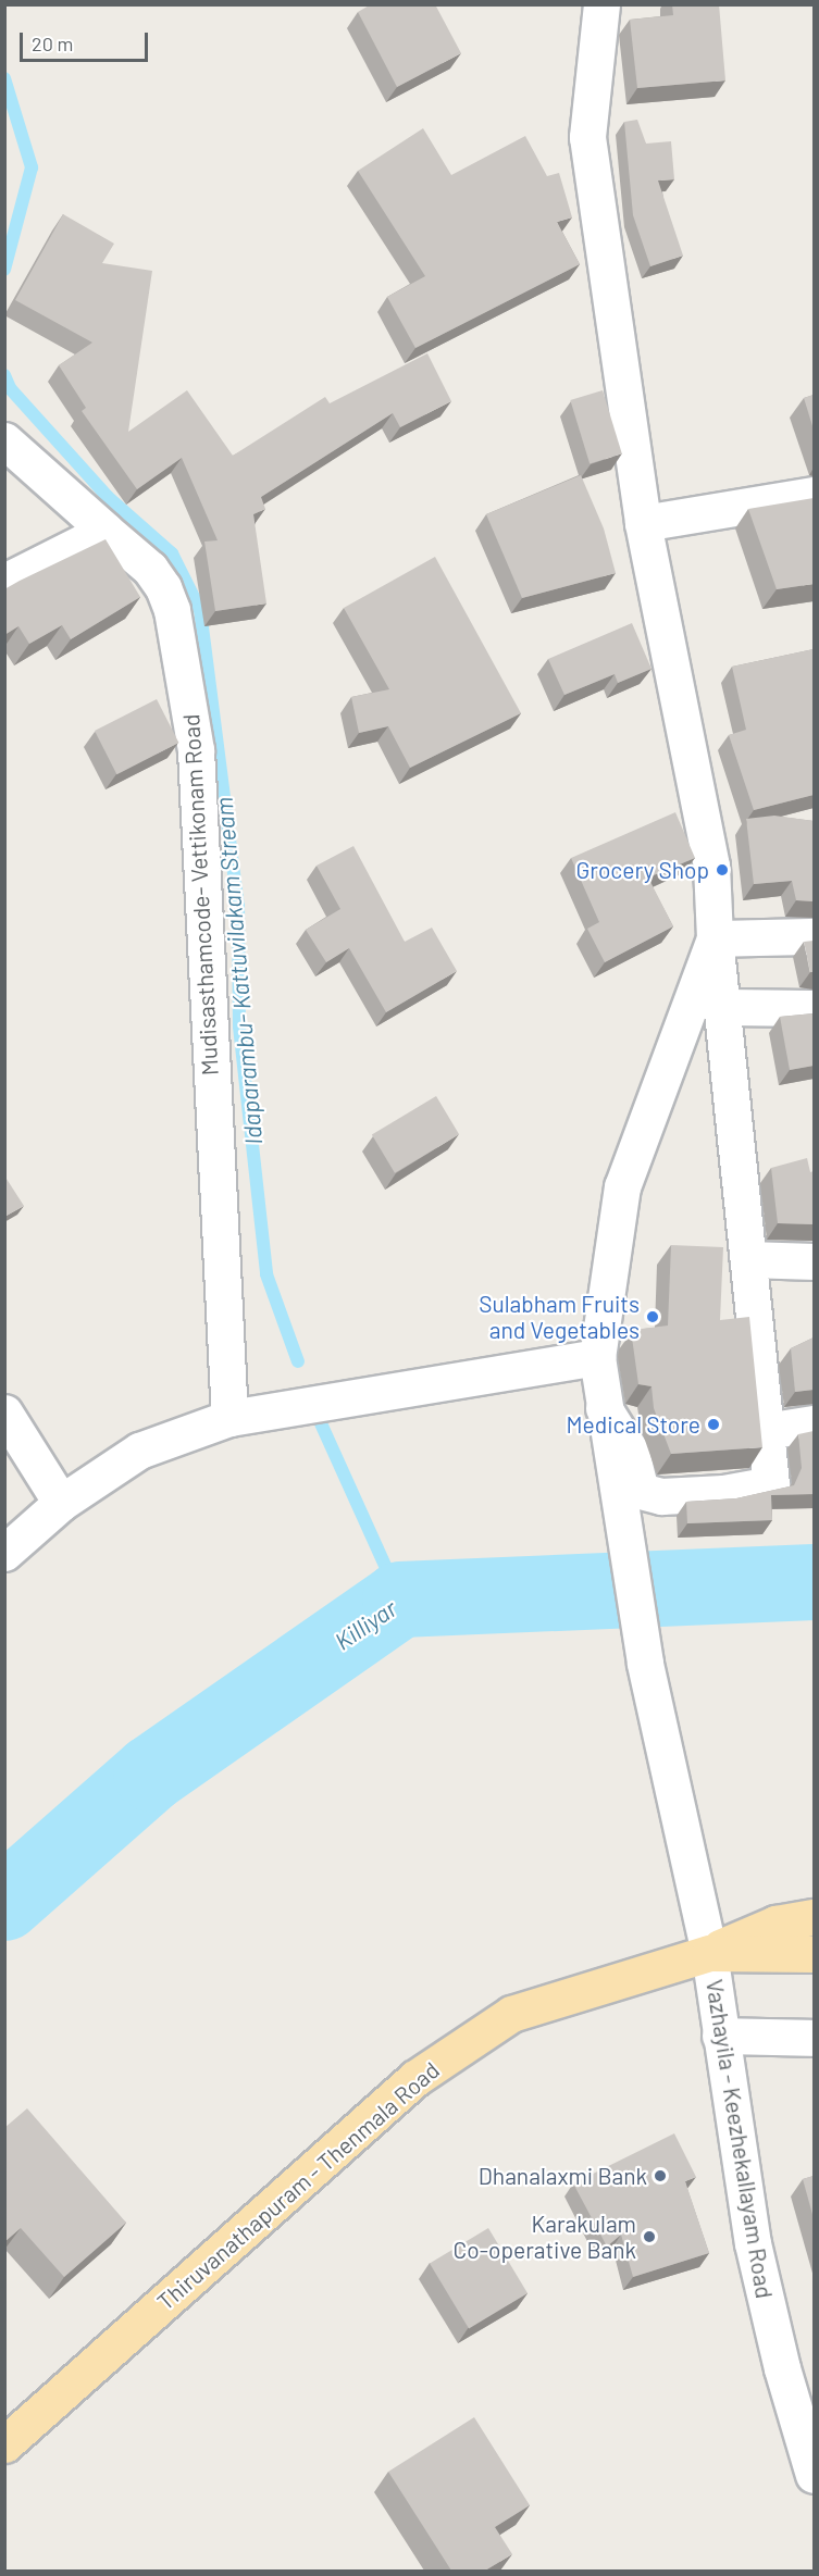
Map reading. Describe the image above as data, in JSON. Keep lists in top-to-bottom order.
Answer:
{
  "streets": {
    "main road": ["Thiruvanathapuram - Thenmala Road"],
    "street": ["Mudisasthamcode- Vettikonam Road", "Vazhayila - Keezhekallayam Road"]
  },
  "crossings": [
    ["Vazhayila - Keezhekallayam Road", "Thiruvanathapuram - Thenmala Road"]
  ],
  "water": ["Idaparambu- Kattuvilakam Stream", "Killiyar"],
  "places": [
    "Grocery Shop",
    "Sulabham Fruits and Vegetables",
    "Medical Store",
    "Dhanalaxmi Bank",
    "Karakulam Co-operative Bank"
  ],
  "scale_bar": "20 m"
}
